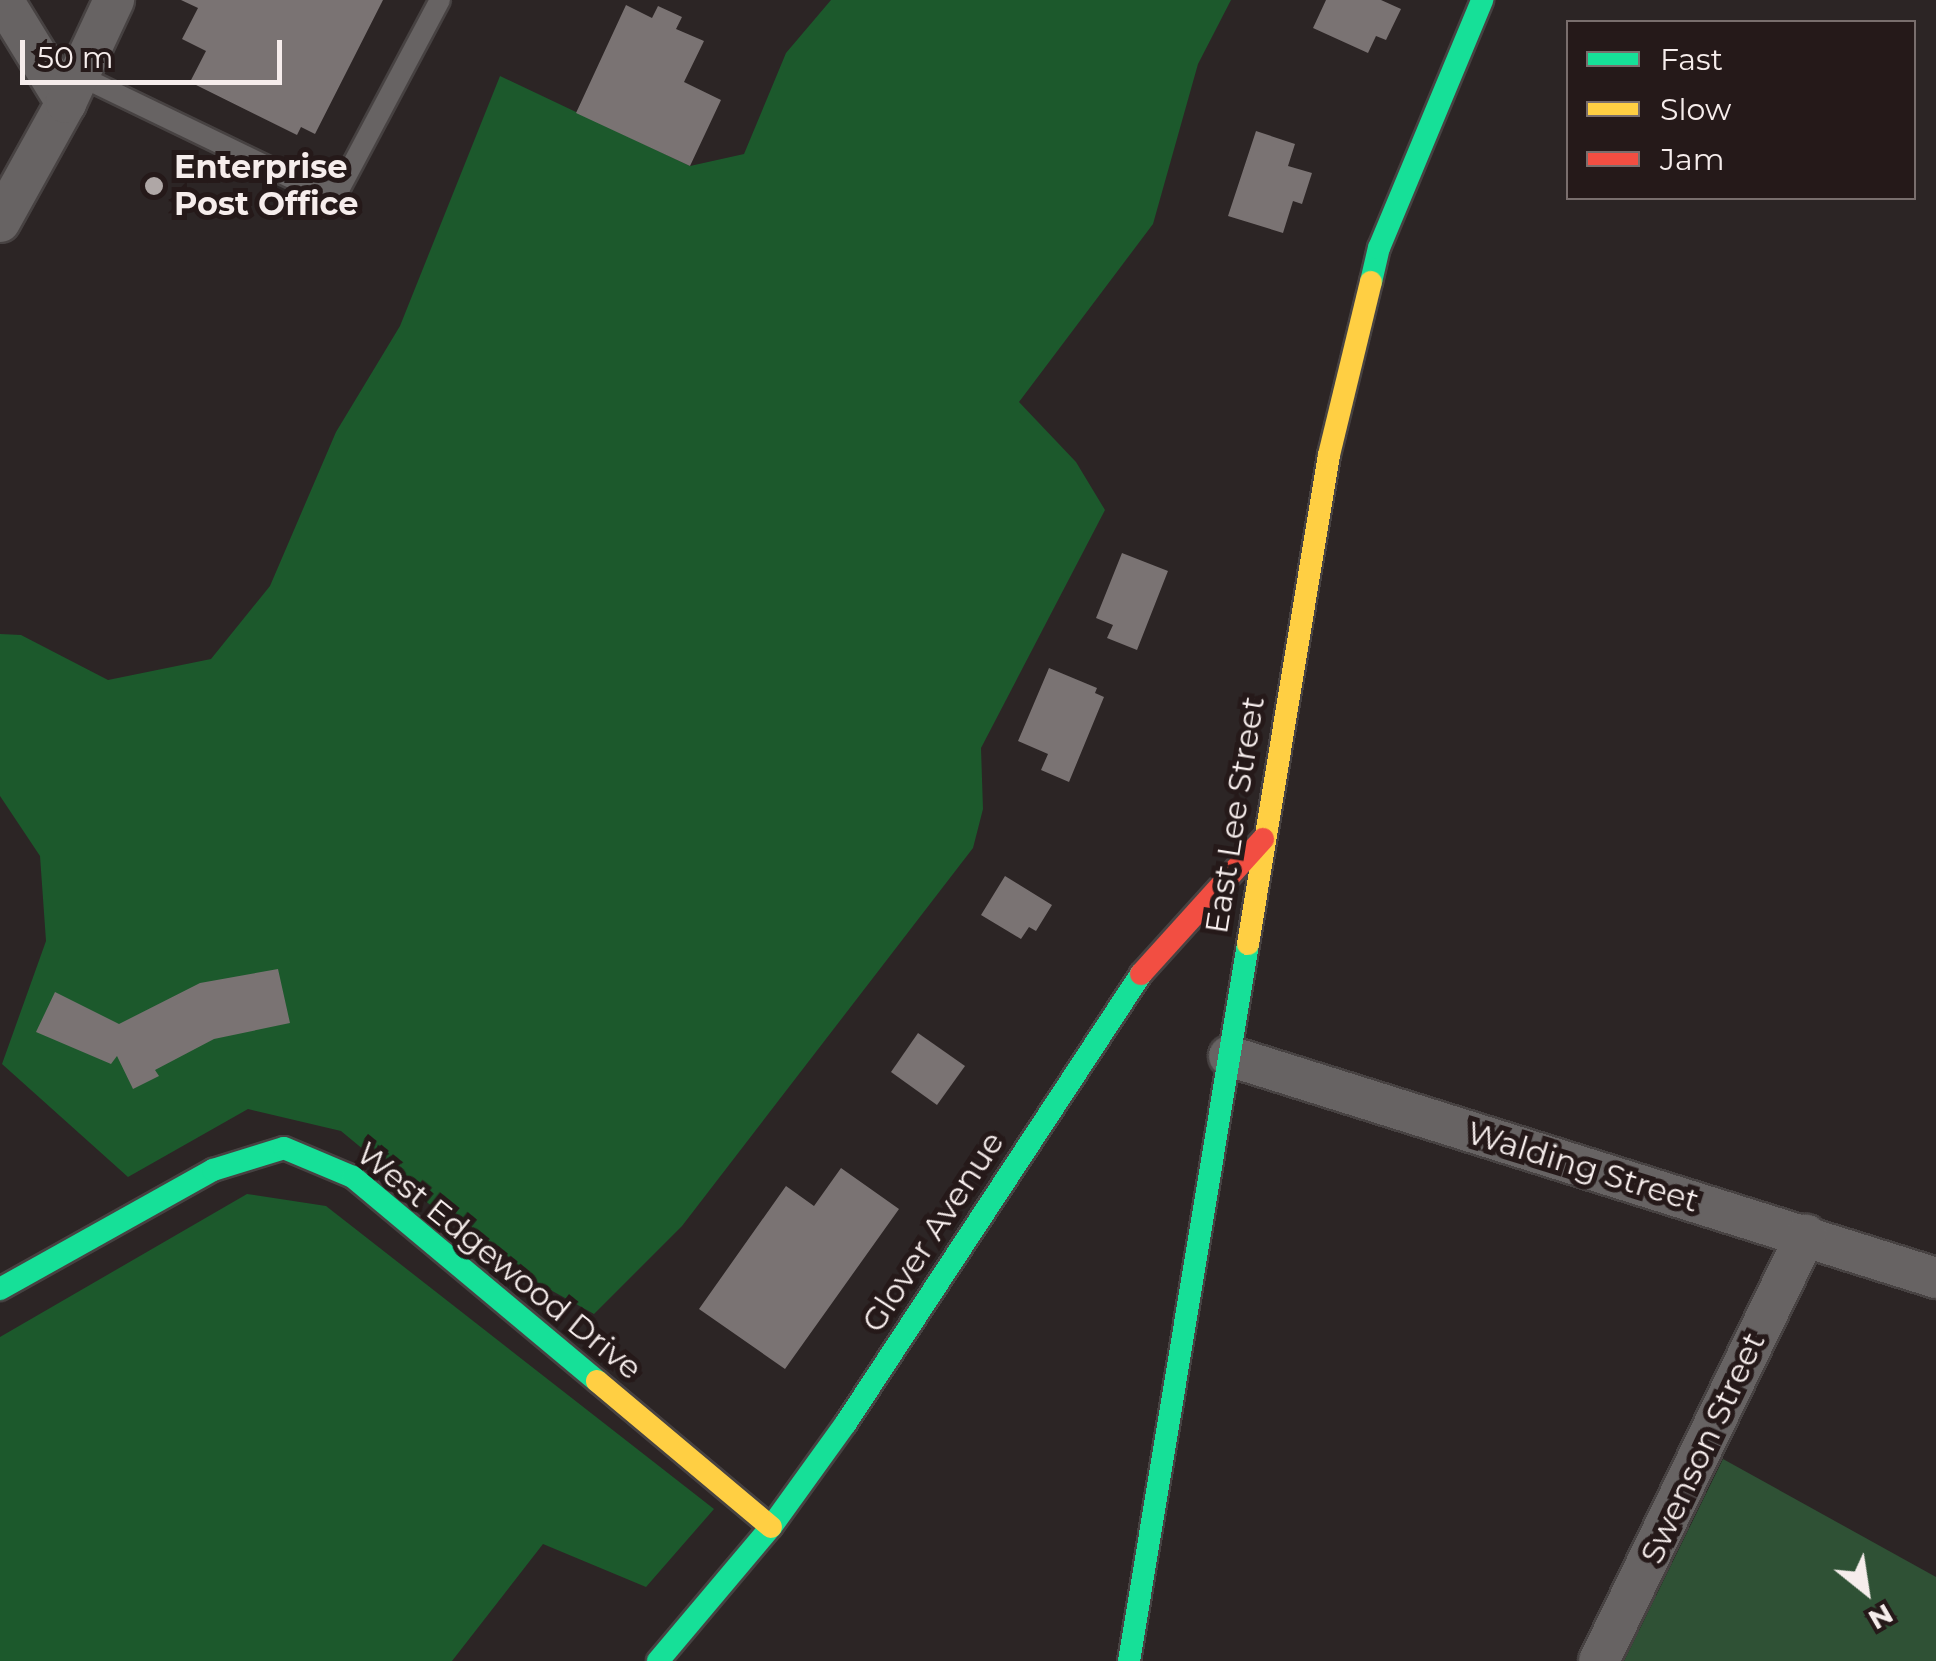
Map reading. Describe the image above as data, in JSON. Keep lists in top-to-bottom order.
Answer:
{
  "streets": {
    "main road": ["East Lee Street", "Glover Avenue", "West Edgewood Drive"],
    "street": ["Walding Street", "Swenson Street"]
  },
  "crossings": [
    ["East Lee Street", "Walding Street"],
    ["East Lee Street", "Glover Avenue"],
    ["Walding Street", "Swenson Street"],
    ["Glover Avenue", "West Edgewood Drive"]
  ],
  "places": ["Enterprise Post Office"],
  "legend": ["Fast", "Slow", "Jam"],
  "scale_bar": "50 m",
  "north": "bottom right"
}
